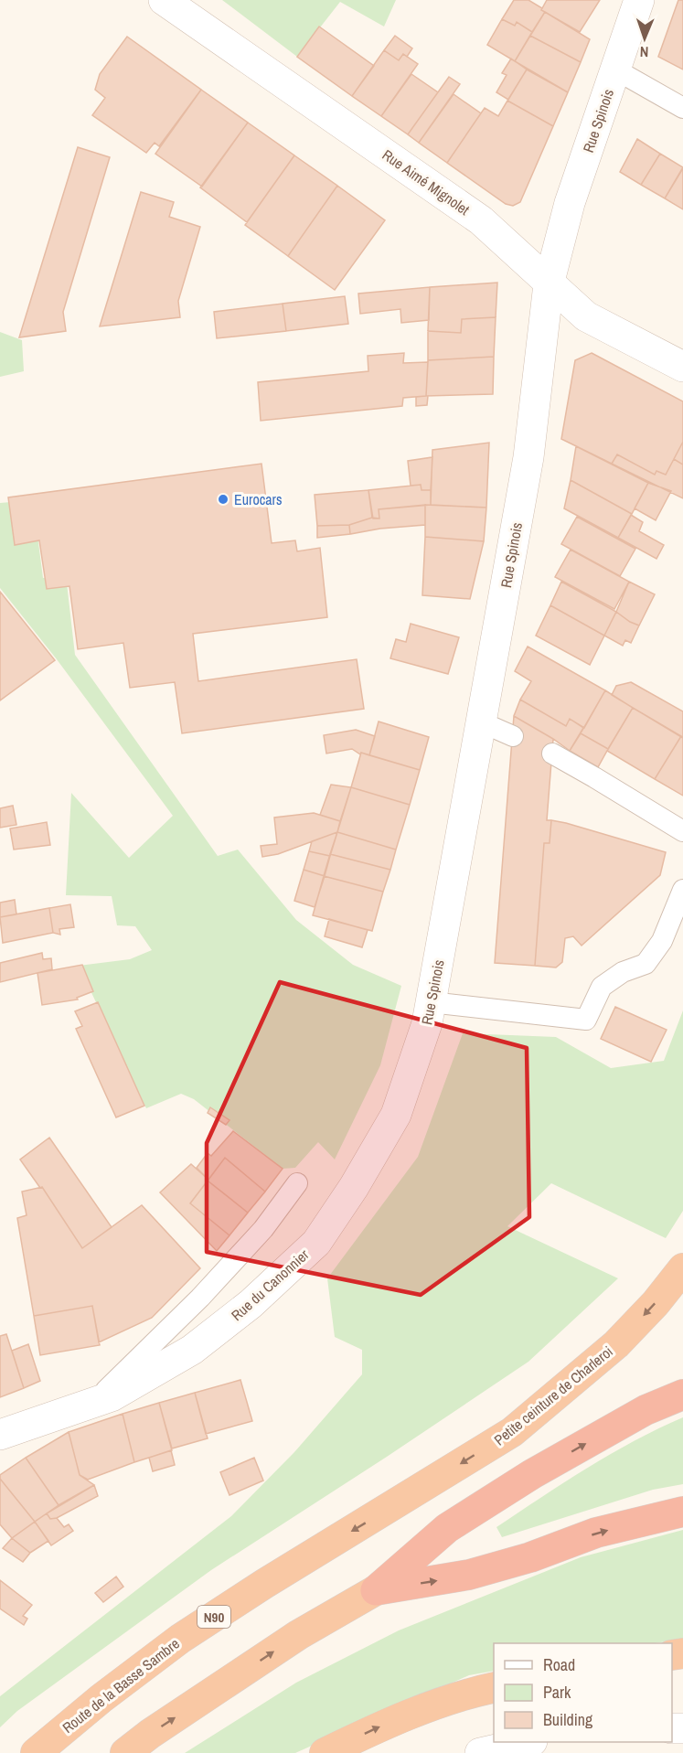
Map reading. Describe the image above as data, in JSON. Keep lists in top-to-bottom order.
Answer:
{
  "streets": {
    "highway": ["Petite ceinture de Charleroi", "N90", "Route de la Basse Sambre"],
    "street": ["Rue Spinois", "Rue Aimé Mignolet", "Rue du Canonnier"]
  },
  "crossings": [
    ["Rue Spinois", "Rue Aimé Mignolet"],
    ["Rue Spinois", "Rue du Canonnier"],
    ["Petite ceinture de Charleroi", "Route de la Basse Sambre"]
  ],
  "places": ["Eurocars"],
  "legend": ["Road", "Park", "Building"],
  "north": "bottom"
}
